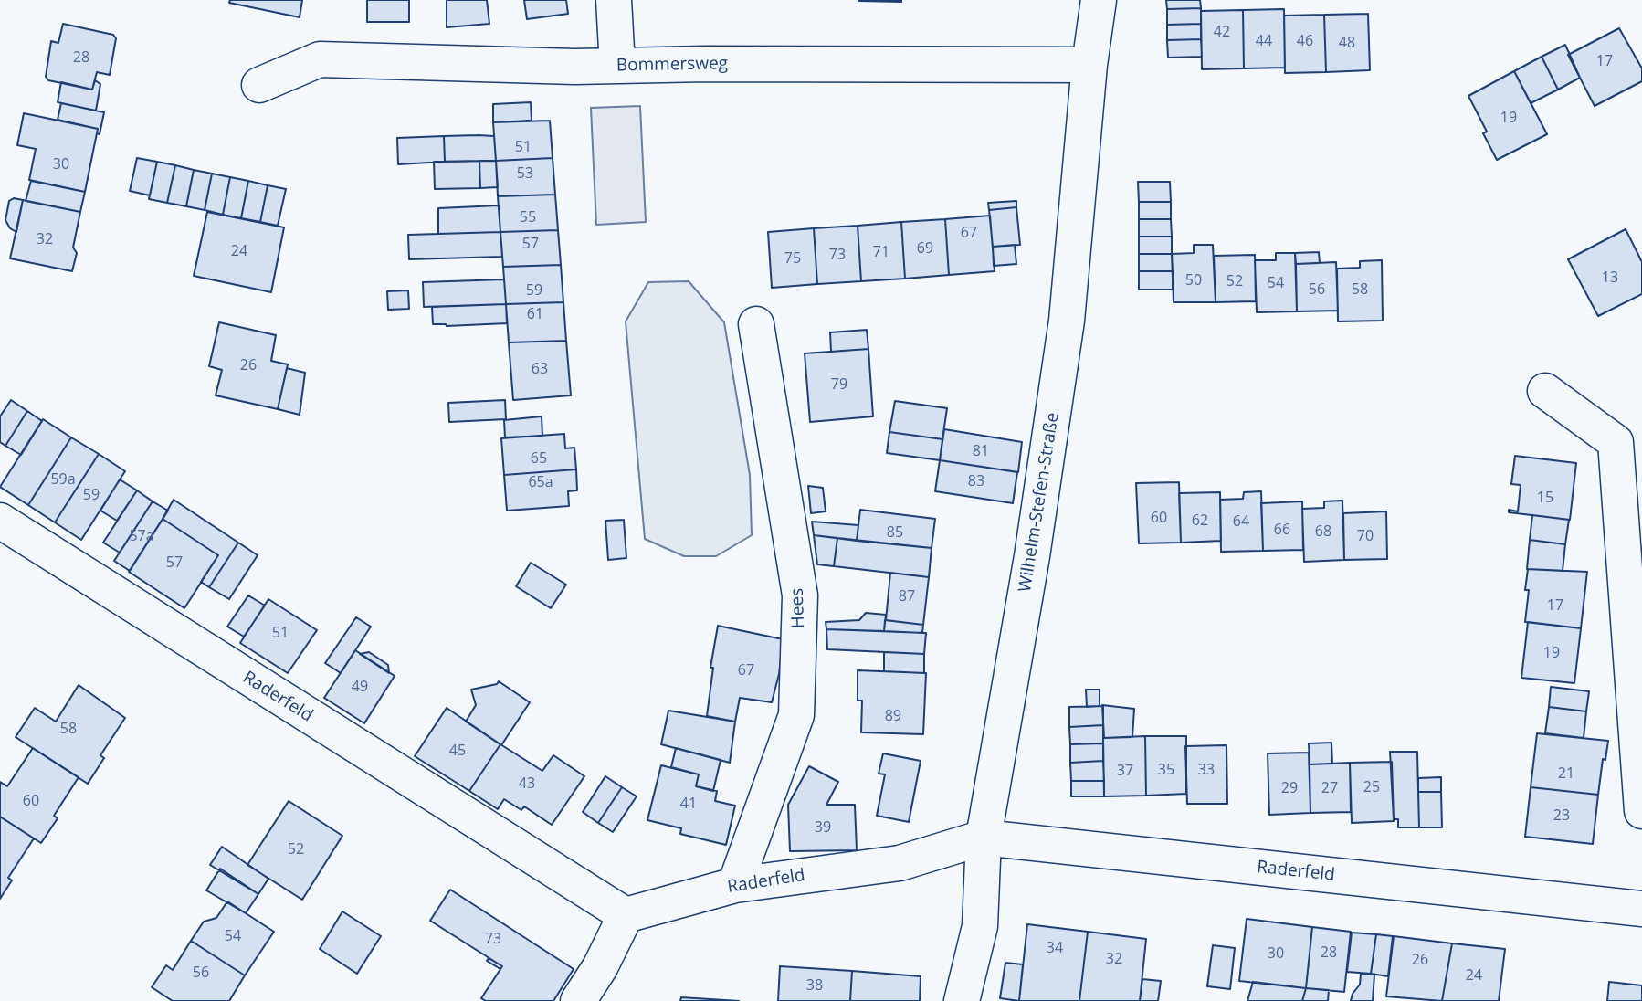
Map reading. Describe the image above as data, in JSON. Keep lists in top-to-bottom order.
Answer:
{
  "streets": {
    "street": [
      "Bommersweg",
      "Wilhelm-Stefen-Straße",
      "Hees",
      "Raderfeld"
    ]
  },
  "crossings": [
    ["Bommersweg", "Wilhelm-Stefen-Straße"],
    ["Wilhelm-Stefen-Straße", "Raderfeld"],
    ["Hees", "Raderfeld"]
  ],
  "house_numbers": [
    "42",
    "44",
    "46",
    "48",
    "28",
    "17",
    "19",
    "51",
    "30",
    "53",
    "55",
    "67",
    "32",
    "57",
    "69",
    "24",
    "71",
    "73",
    "75",
    "13",
    "50",
    "52",
    "54",
    "56",
    "58",
    "59",
    "61",
    "26",
    "63",
    "79",
    "81",
    "65",
    "59a",
    "83",
    "65a",
    "59",
    "15",
    "60",
    "62",
    "64",
    "66",
    "68",
    "85",
    "57a",
    "70",
    "57",
    "87",
    "17",
    "51",
    "19",
    "67",
    "49",
    "89",
    "58",
    "45",
    "35",
    "33",
    "37",
    "21",
    "43",
    "25",
    "29",
    "27",
    "60",
    "41",
    "23",
    "39",
    "52",
    "54",
    "73",
    "34",
    "28",
    "30",
    "32",
    "26",
    "56",
    "24",
    "38"
  ]
}
